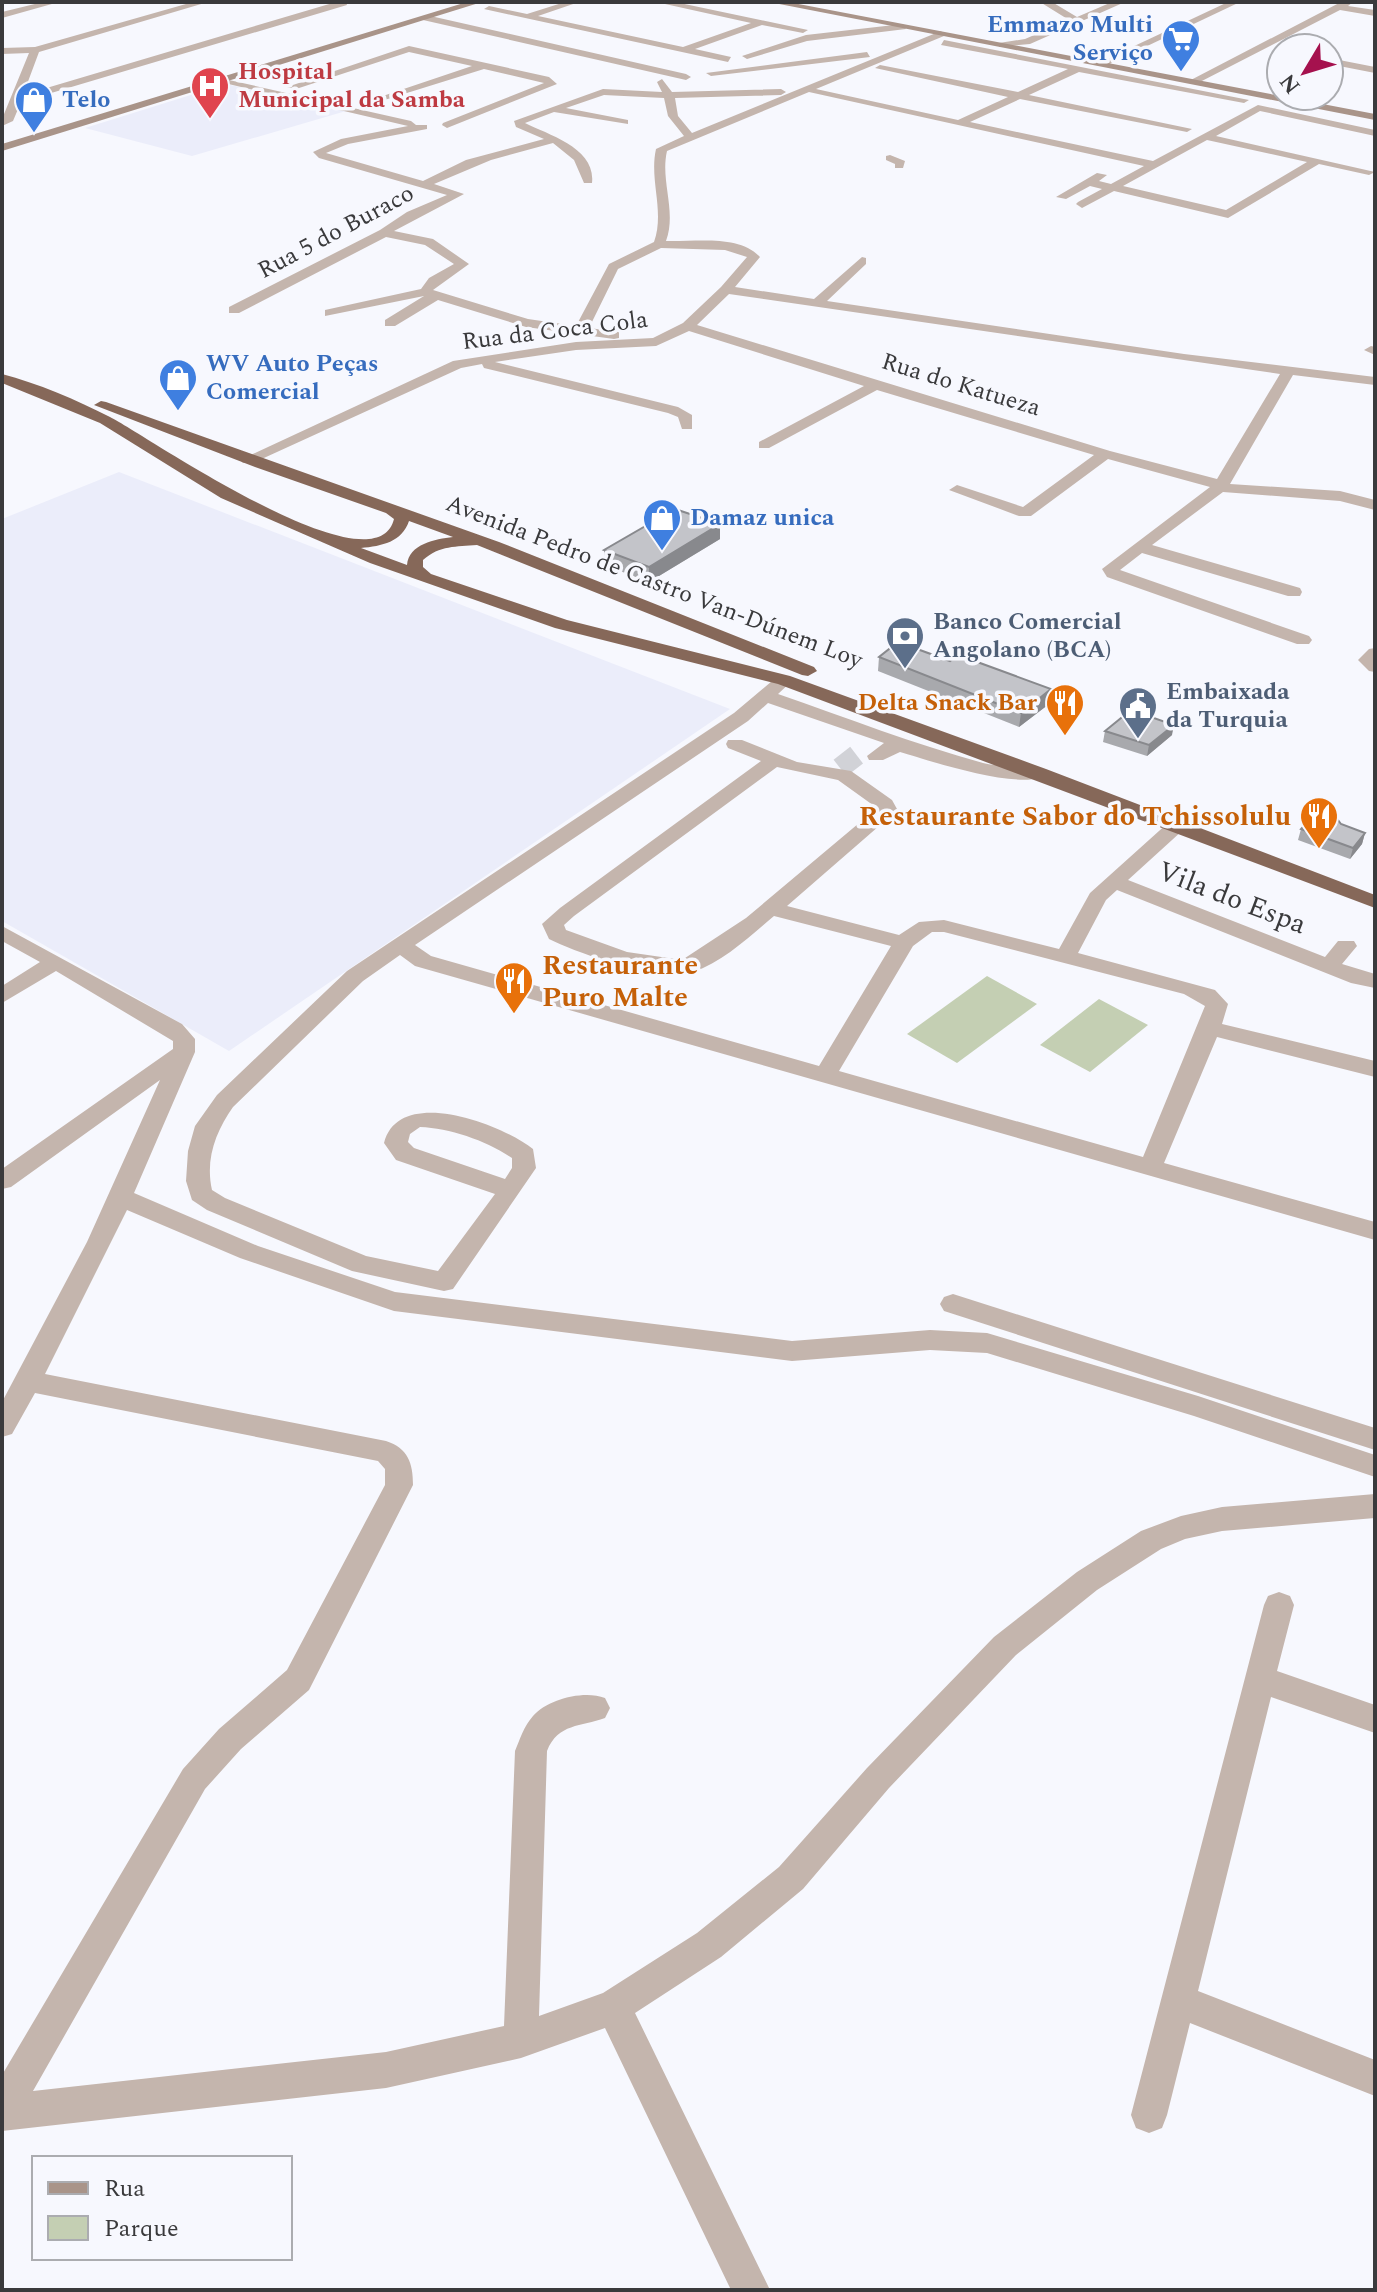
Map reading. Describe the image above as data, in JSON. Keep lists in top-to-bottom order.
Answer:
{
  "streets": {
    "highway": ["Avenida Pedro de Castro Van-Dúnem Loy"],
    "street": [
      "Rua 5 do Buraco",
      "Rua da Coca Cola",
      "Rua do Katueza",
      "Vila do Espa"
    ]
  },
  "crossings": [
    ["Rua da Coca Cola", "Rua do Katueza"],
    ["Rua da Coca Cola", "Avenida Pedro de Castro Van-Dúnem Loy"]
  ],
  "places": {
    "supermarket": ["Emmazo Multi Serviço"],
    "hospital": ["Hospital Municipal da Samba"],
    "shop": ["Telo", "WV Auto Peças Comercial", "Damaz unica"],
    "bank": ["Banco Comercial Angolano (BCA)"],
    "restaurant": ["Delta Snack Bar", "Restaurante Sabor do Tchissolulu", "Restaurante Puro Malte"],
    "public building": ["Embaixada da Turquia"]
  },
  "legend": ["Rua", "Parque"],
  "north": "bottom left"
}
